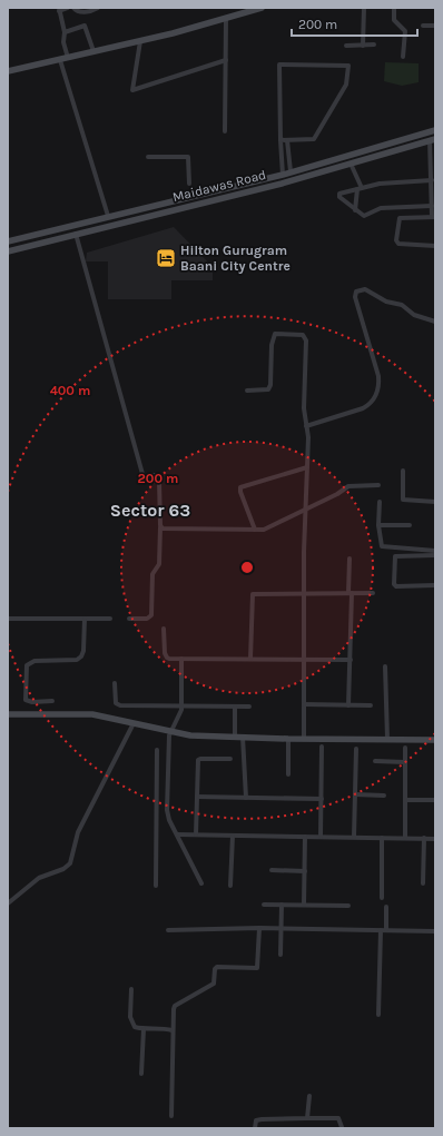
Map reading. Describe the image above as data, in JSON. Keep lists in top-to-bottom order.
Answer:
{
  "streets": {
    "street": ["Maidawas Road"]
  },
  "districts": ["Sector 63"],
  "places": {
    "hotel": ["Hilton Gurugram Baani City Centre"]
  },
  "scale_bar": "200 m",
  "rings": ["400 m", "200 m"]
}
